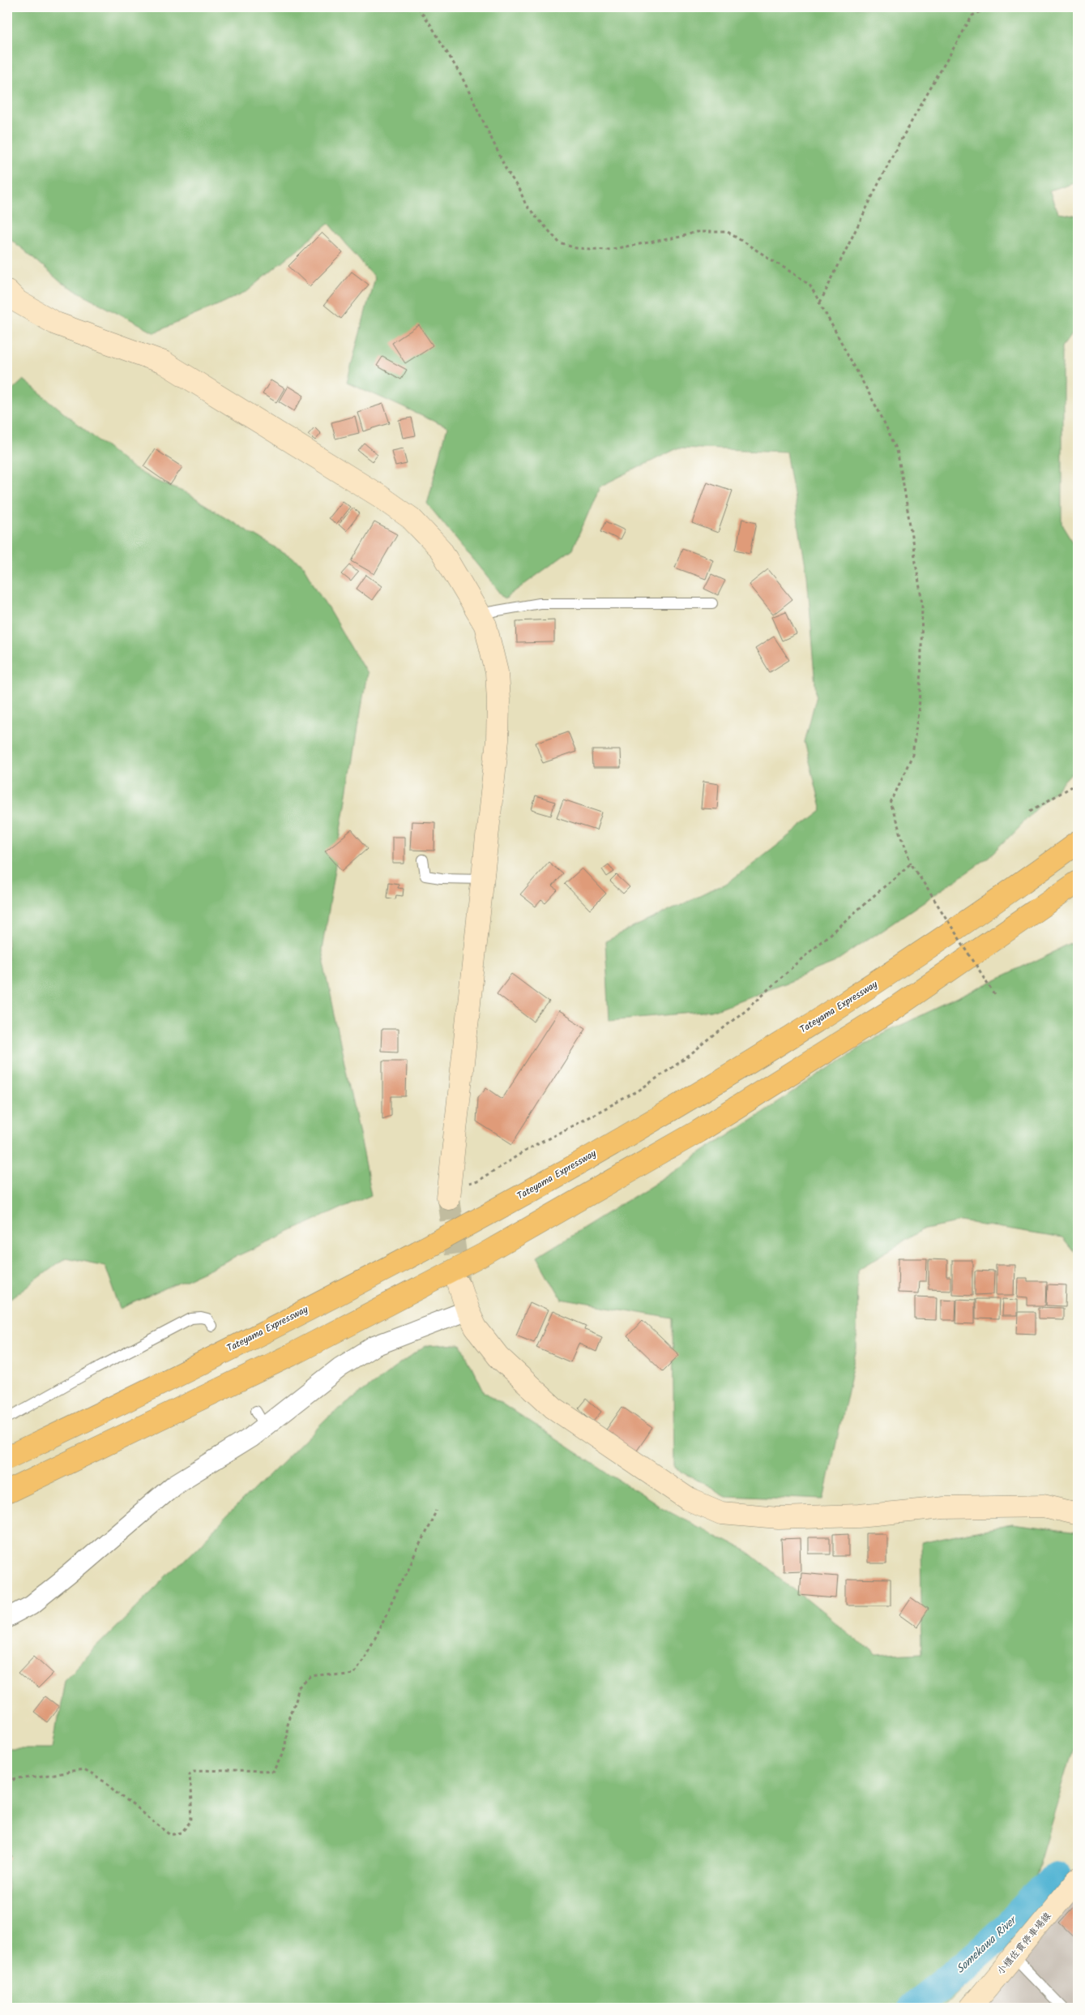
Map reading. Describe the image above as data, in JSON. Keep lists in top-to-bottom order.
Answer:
{
  "streets": {
    "highway": ["Tateyama Expressway"],
    "street": ["小櫃佐貫停車場線"]
  },
  "water": ["Somekawa River"]
}
